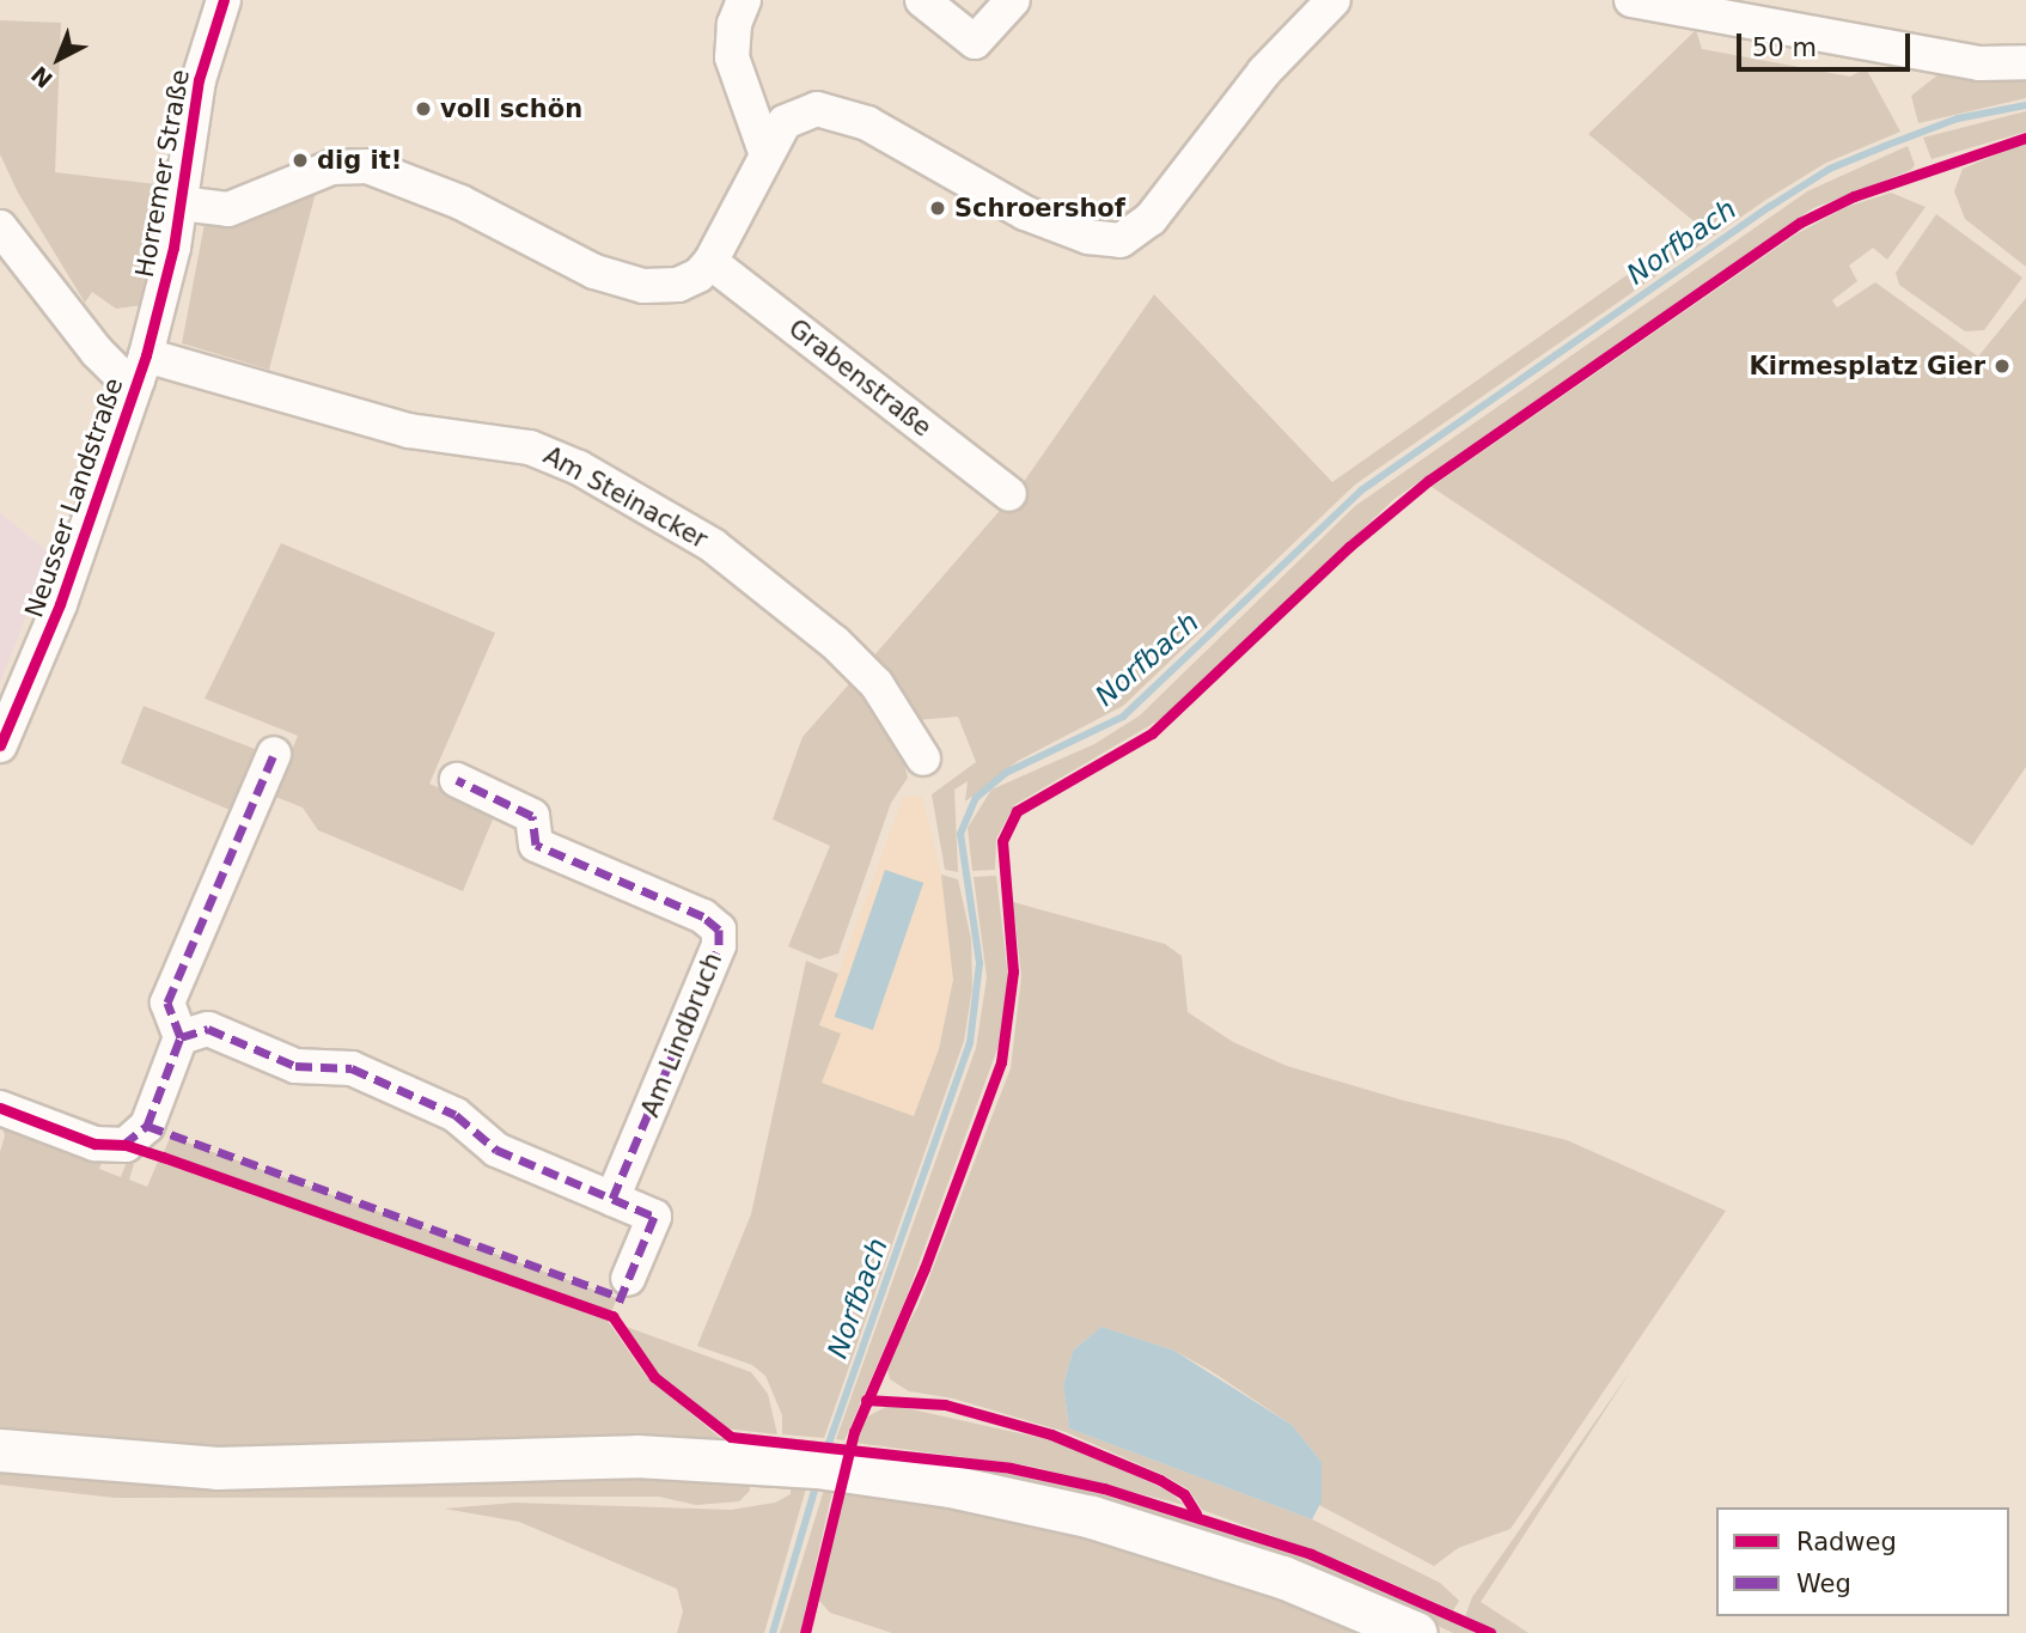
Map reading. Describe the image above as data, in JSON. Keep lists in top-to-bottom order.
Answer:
{
  "streets": {
    "street": [
      "Horremer Straße",
      "Grabenstraße",
      "Neusser Landstraße",
      "Am Steinacker",
      "Am Lindbruch"
    ]
  },
  "crossings": [
    ["Horremer Straße", "Neusser Landstraße"],
    ["Horremer Straße", "Am Steinacker"],
    ["Neusser Landstraße", "Am Steinacker"]
  ],
  "water": ["Norfbach"],
  "places": [
    "voll schön",
    "dig it!",
    "Schroershof",
    "Kirmesplatz Gier"
  ],
  "legend": ["Radweg", "Weg"],
  "scale_bar": "50 m",
  "north": "bottom left"
}
